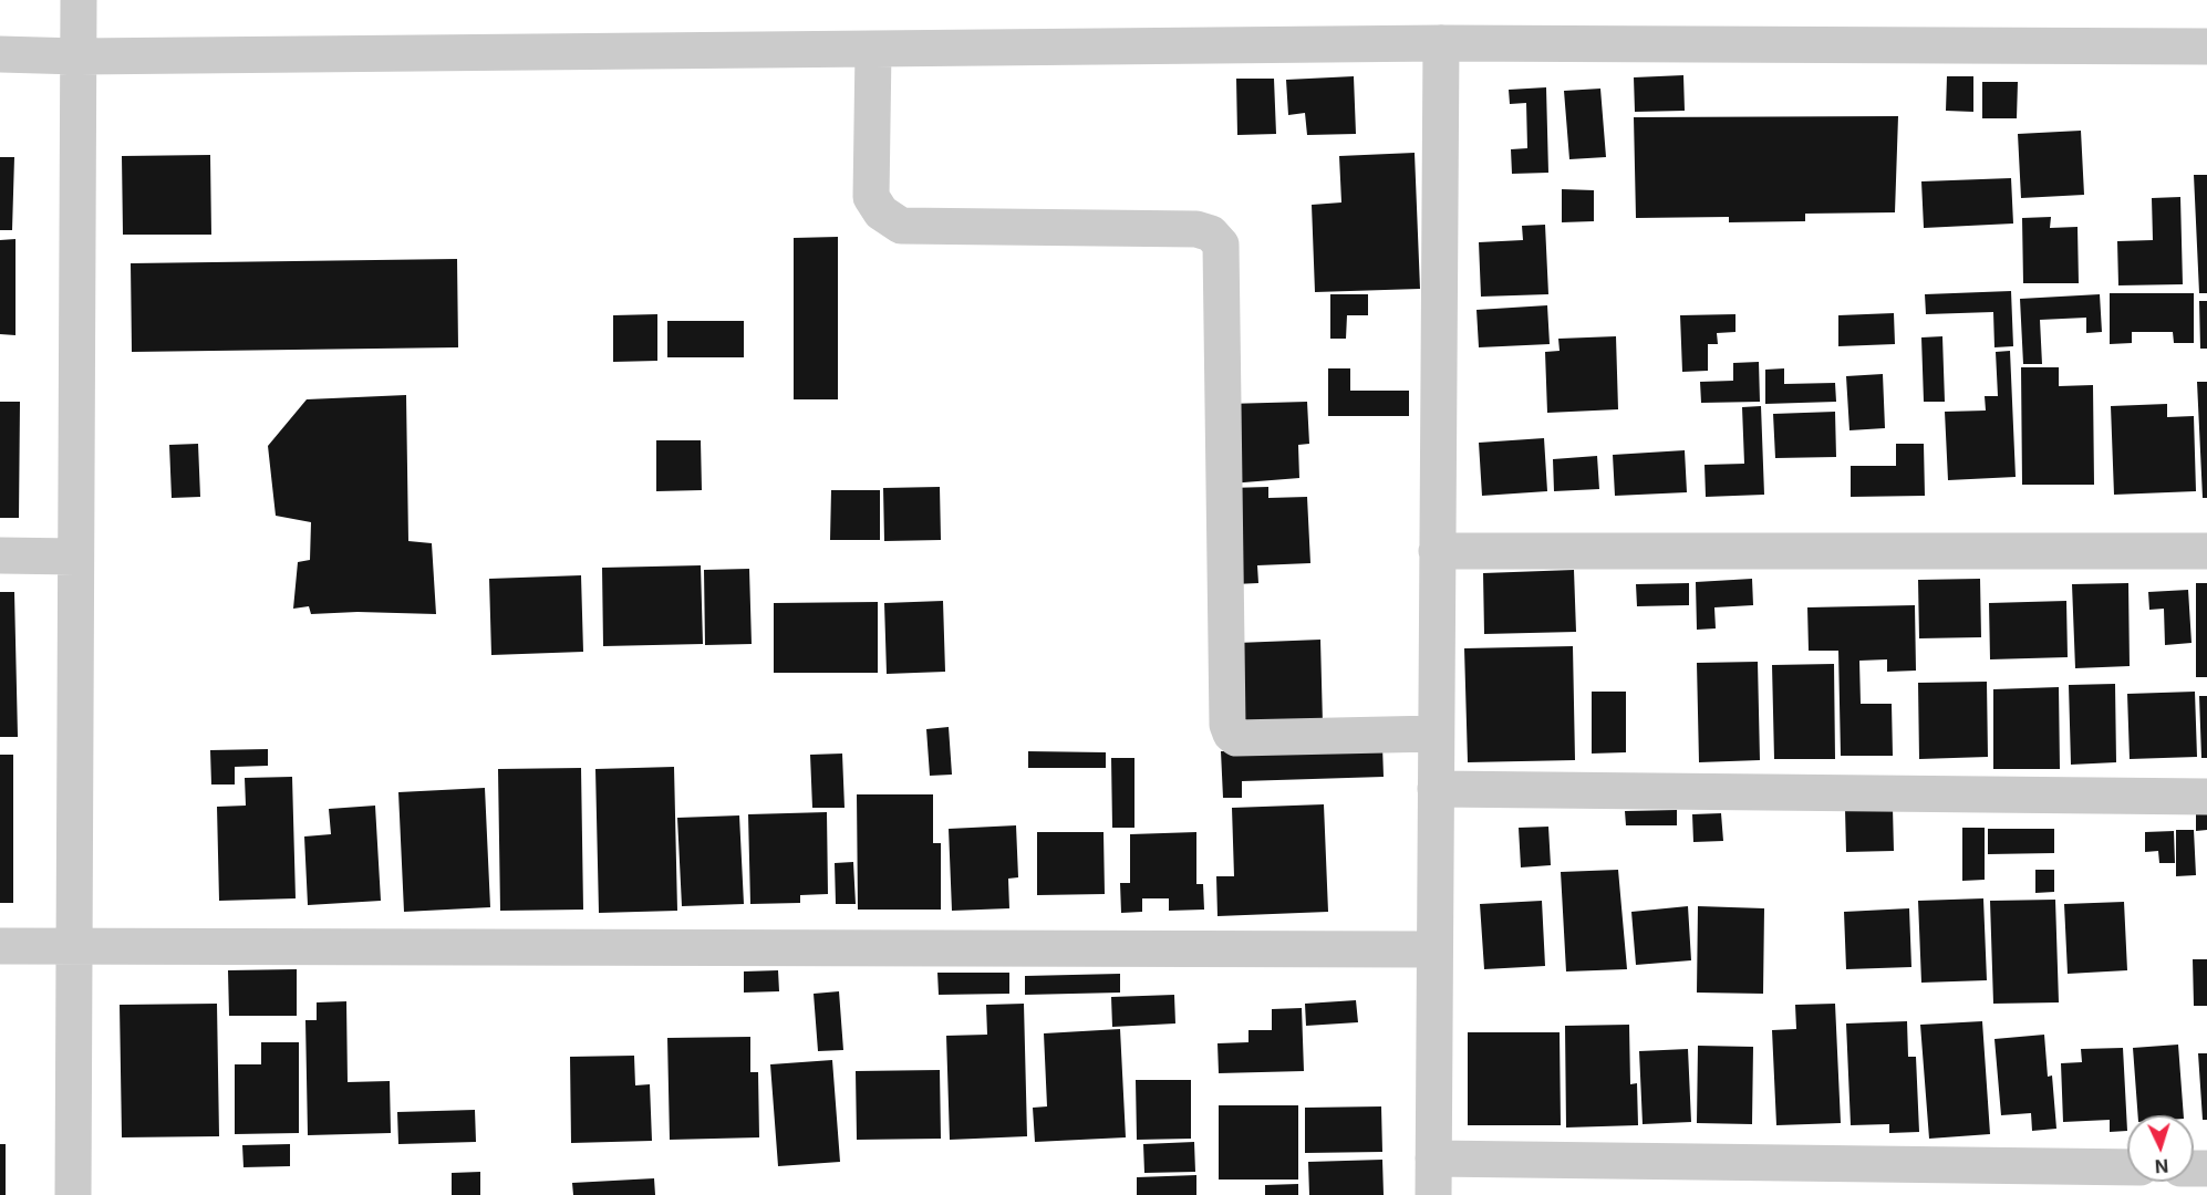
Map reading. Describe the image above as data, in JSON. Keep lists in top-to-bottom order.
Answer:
{
  "north": "bottom"
}
